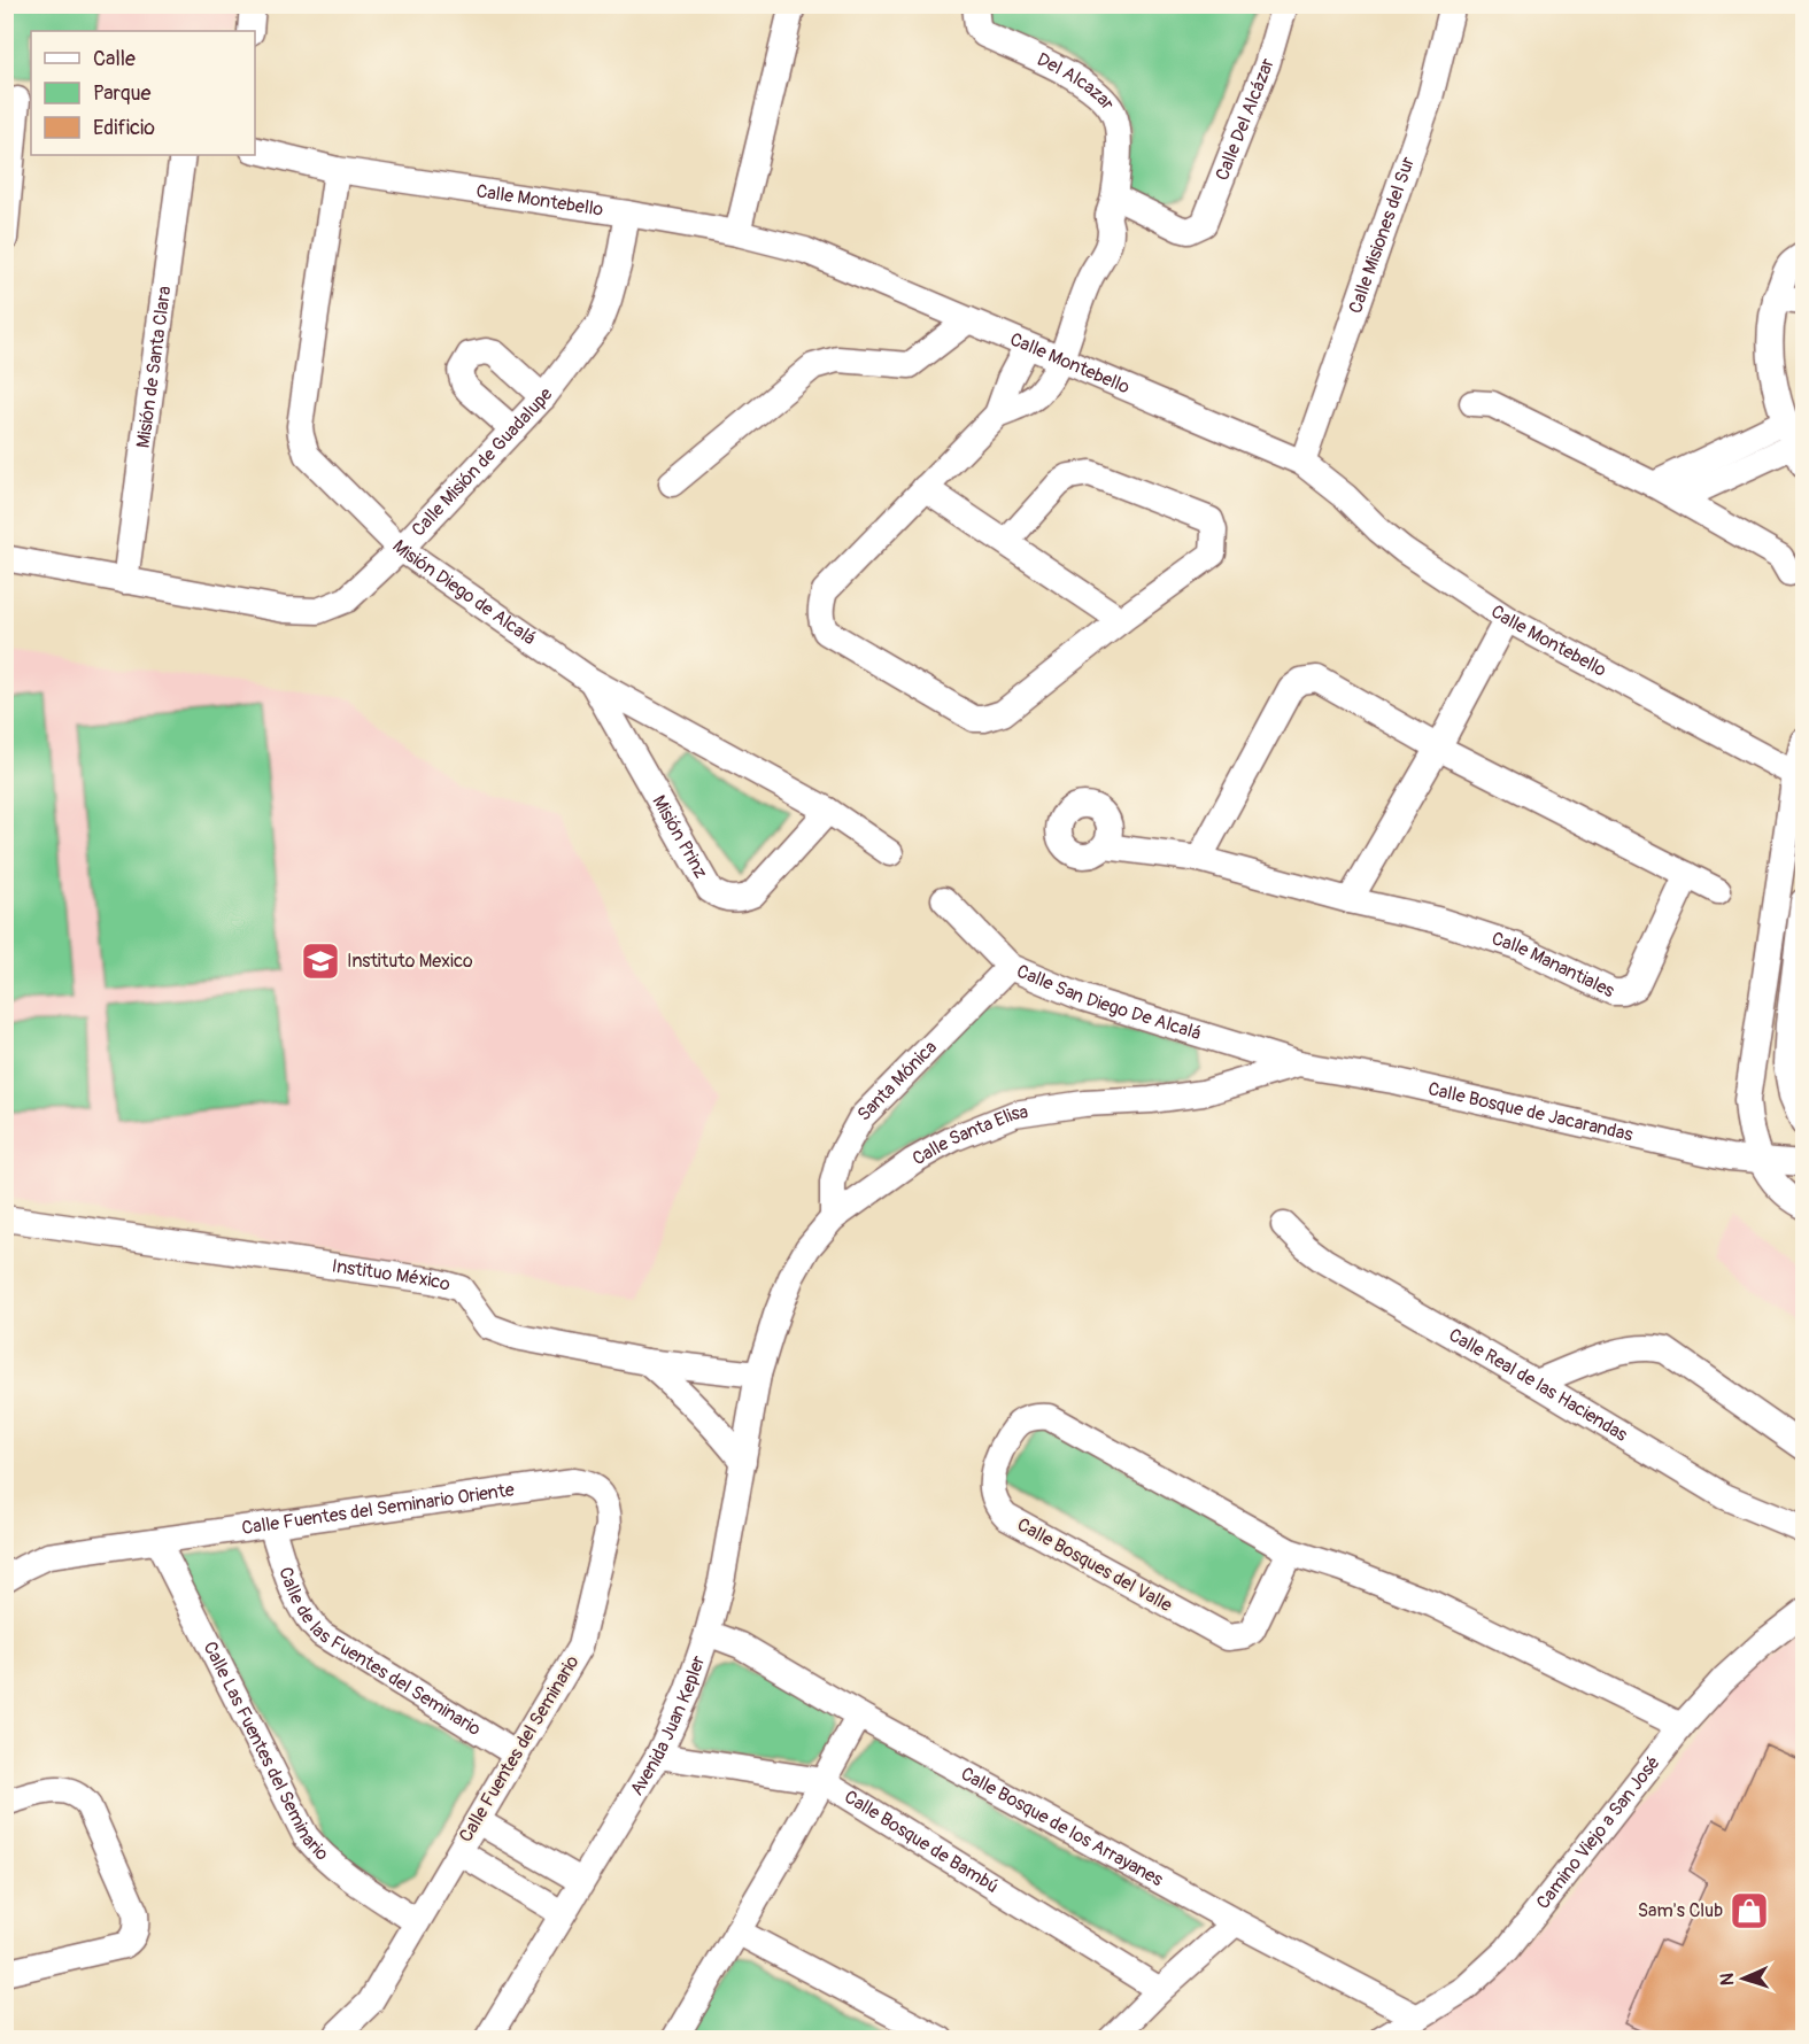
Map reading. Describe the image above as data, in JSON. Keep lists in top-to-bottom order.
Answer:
{
  "streets": {
    "street": [
      "Del Alcazar",
      "Calle Del Alcázar",
      "Calle Montebello",
      "Calle Misiones del Sur",
      "Misión de Santa Clara",
      "Calle Misión de Guadalupe",
      "Misión Diego de Alcalá",
      "Misión Prinz",
      "Calle Manantiales",
      "Calle San Diego De Alcalá",
      "Santa Mónica",
      "Calle Bosque de Jacarandas",
      "Calle Santa Elisa",
      "Instituo México",
      "Calle Real de las Haciendas",
      "Calle Fuentes del Seminario Oriente",
      "Calle Bosques del Valle",
      "Calle de las Fuentes del Seminario",
      "Avenida Juan Kepler",
      "Calle Las Fuentes del Seminario",
      "Calle Fuentes del Seminario",
      "Calle Bosque de los Arrayanes",
      "Camino Viejo a San José",
      "Calle Bosque de Bambú"
    ]
  },
  "crossings": [
    ["Del Alcazar", "Calle Del Alcázar"],
    ["Del Alcazar", "Calle Montebello"],
    ["Calle Montebello", "Calle Misiones del Sur"],
    ["Calle Montebello", "Calle Misión de Guadalupe"],
    ["Calle Montebello", "Misión Diego de Alcalá"],
    ["Misión de Santa Clara", "Calle Misión de Guadalupe"],
    ["Calle Misión de Guadalupe", "Misión Diego de Alcalá"],
    ["Misión Diego de Alcalá", "Misión Prinz"],
    ["Calle San Diego De Alcalá", "Santa Mónica"],
    ["Calle San Diego De Alcalá", "Calle Bosque de Jacarandas"],
    ["Calle San Diego De Alcalá", "Calle Santa Elisa"],
    ["Santa Mónica", "Calle Santa Elisa"],
    ["Calle Bosque de Jacarandas", "Calle Santa Elisa"],
    ["Calle Santa Elisa", "Instituo México"],
    ["Calle Santa Elisa", "Avenida Juan Kepler"],
    ["Instituo México", "Avenida Juan Kepler"],
    ["Calle Fuentes del Seminario Oriente", "Calle de las Fuentes del Seminario"],
    ["Calle Fuentes del Seminario Oriente", "Calle Las Fuentes del Seminario"],
    ["Calle Fuentes del Seminario Oriente", "Calle Fuentes del Seminario"],
    ["Calle Bosques del Valle", "Camino Viejo a San José"],
    ["Calle de las Fuentes del Seminario", "Calle Fuentes del Seminario"],
    ["Avenida Juan Kepler", "Calle Bosque de los Arrayanes"],
    ["Avenida Juan Kepler", "Calle Bosque de Bambú"],
    ["Calle Las Fuentes del Seminario", "Calle Fuentes del Seminario"],
    ["Calle Bosque de los Arrayanes", "Camino Viejo a San José"]
  ],
  "places": {
    "school or university": ["Instituto Mexico"],
    "shop": ["Sam's Club"]
  },
  "legend": ["Calle", "Parque", "Edificio"],
  "north": "left"
}
